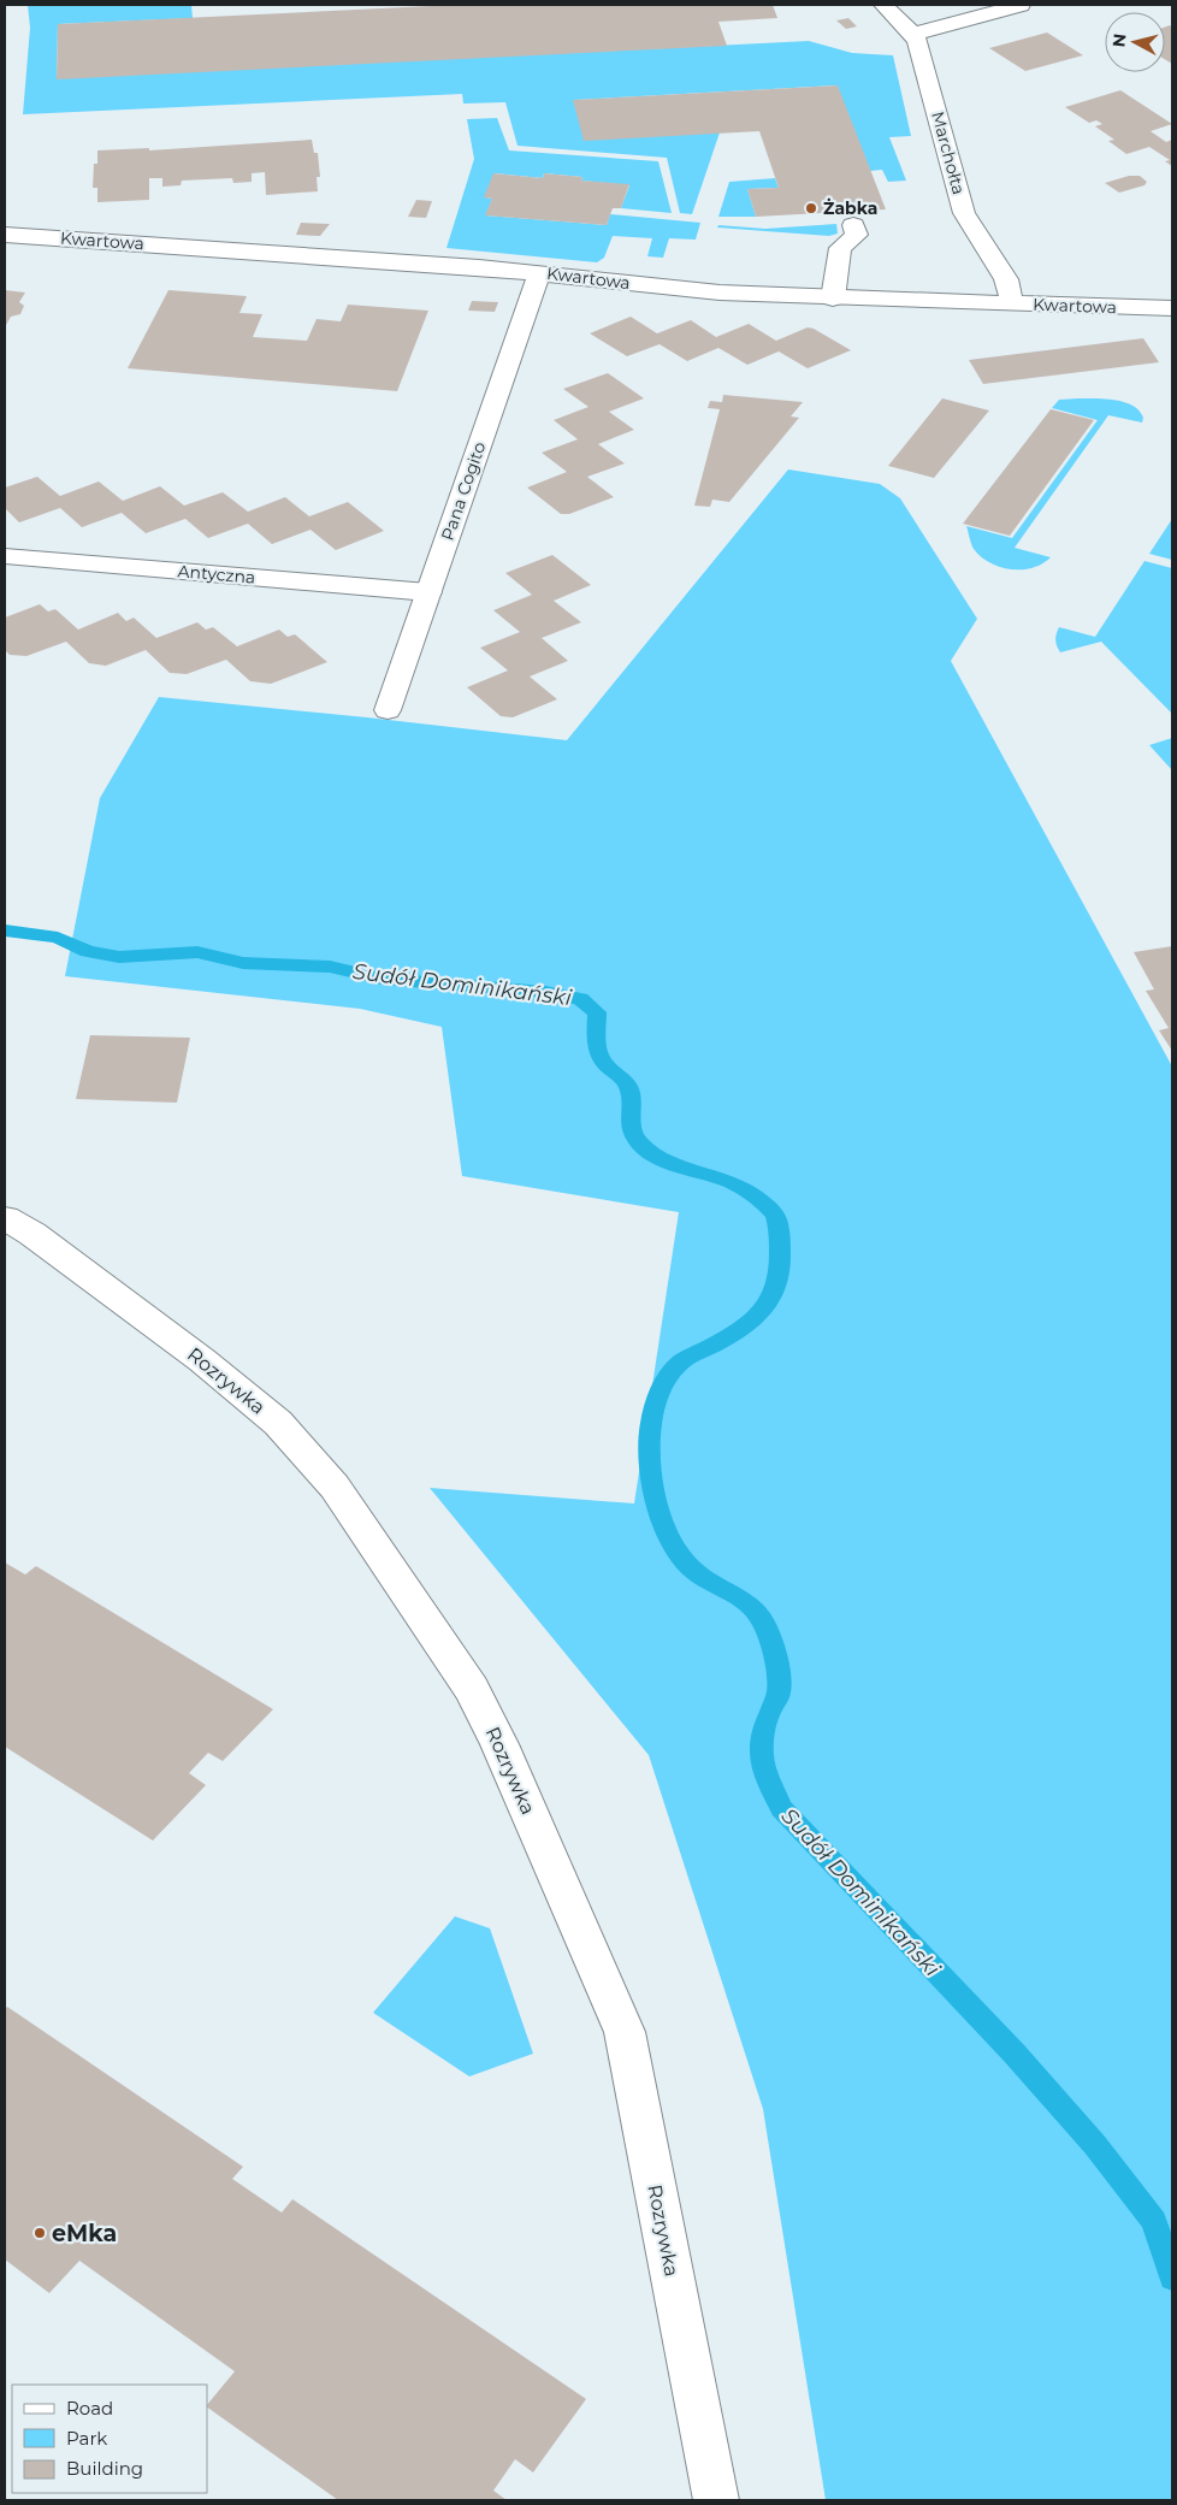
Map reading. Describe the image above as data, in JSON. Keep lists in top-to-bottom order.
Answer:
{
  "streets": {
    "street": [
      "Marchołta",
      "Kwartowa",
      "Pana Cogito",
      "Antyczna",
      "Rozrywka"
    ]
  },
  "crossings": [
    ["Marchołta", "Kwartowa"],
    ["Kwartowa", "Pana Cogito"],
    ["Pana Cogito", "Antyczna"]
  ],
  "water": ["Sudół Dominikański"],
  "places": ["Żabka", "eMka"],
  "legend": ["Road", "Park", "Building"],
  "north": "left"
}
